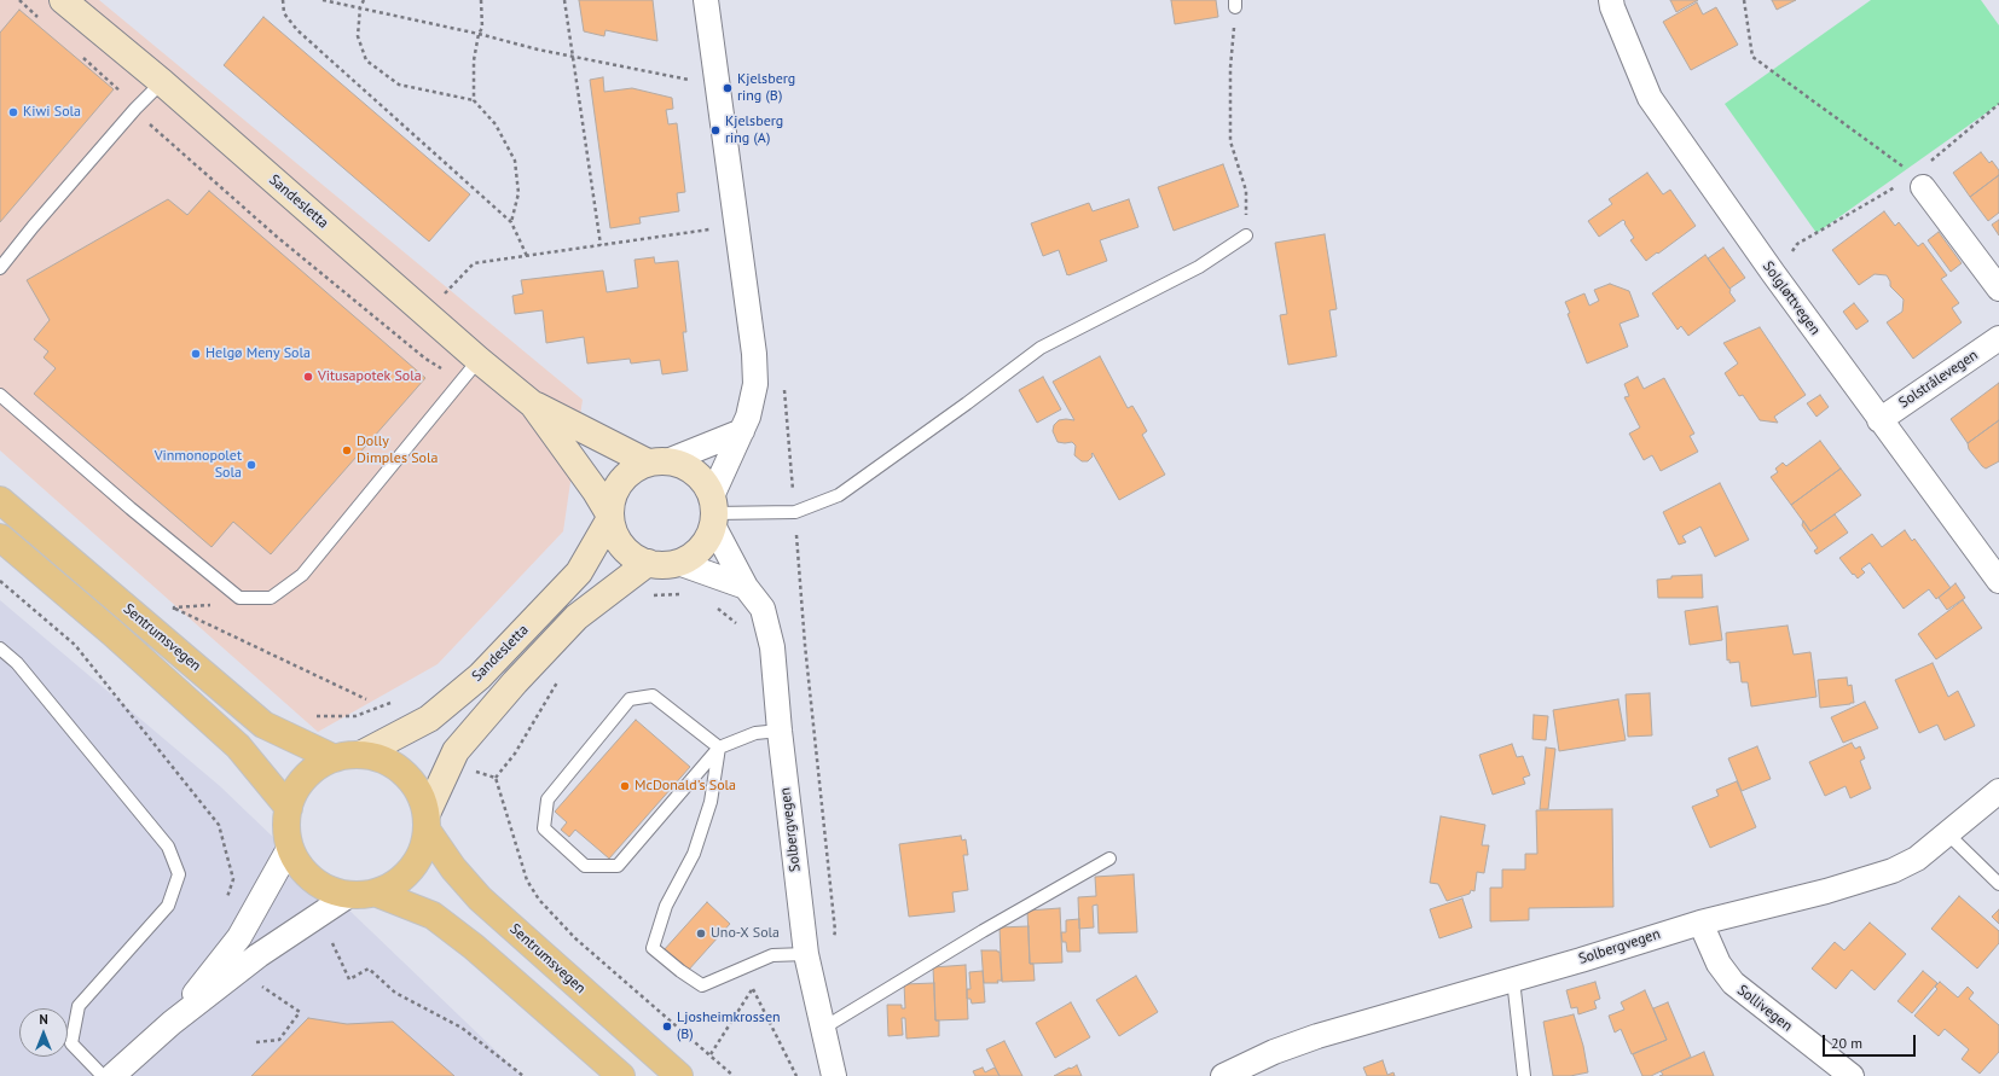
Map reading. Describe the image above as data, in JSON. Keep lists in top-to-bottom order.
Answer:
{
  "streets": {
    "main road": ["Sentrumsvegen"],
    "street": [
      "Sandesletta",
      "Solgløttvegen",
      "Solstrålevegen",
      "Solbergvegen",
      "Sollivegen"
    ]
  },
  "crossings": [
    ["Sandesletta", "Sentrumsvegen"],
    ["Sandesletta", "Solbergvegen"],
    ["Solgløttvegen", "Solstrålevegen"],
    ["Solbergvegen", "Sollivegen"]
  ],
  "places": [
    "Kjelsberg ring (B)",
    "Kiwi Sola",
    "Kjelsberg ring (A)",
    "Helgø Meny Sola",
    "Vitusapotek Sola",
    "Dolly Dimples Sola",
    "Vinmonopolet Sola",
    "McDonald's Sola",
    "Uno-X Sola",
    "Ljosheimkrossen (B)"
  ],
  "scale_bar": "20 m",
  "north": "top"
}
